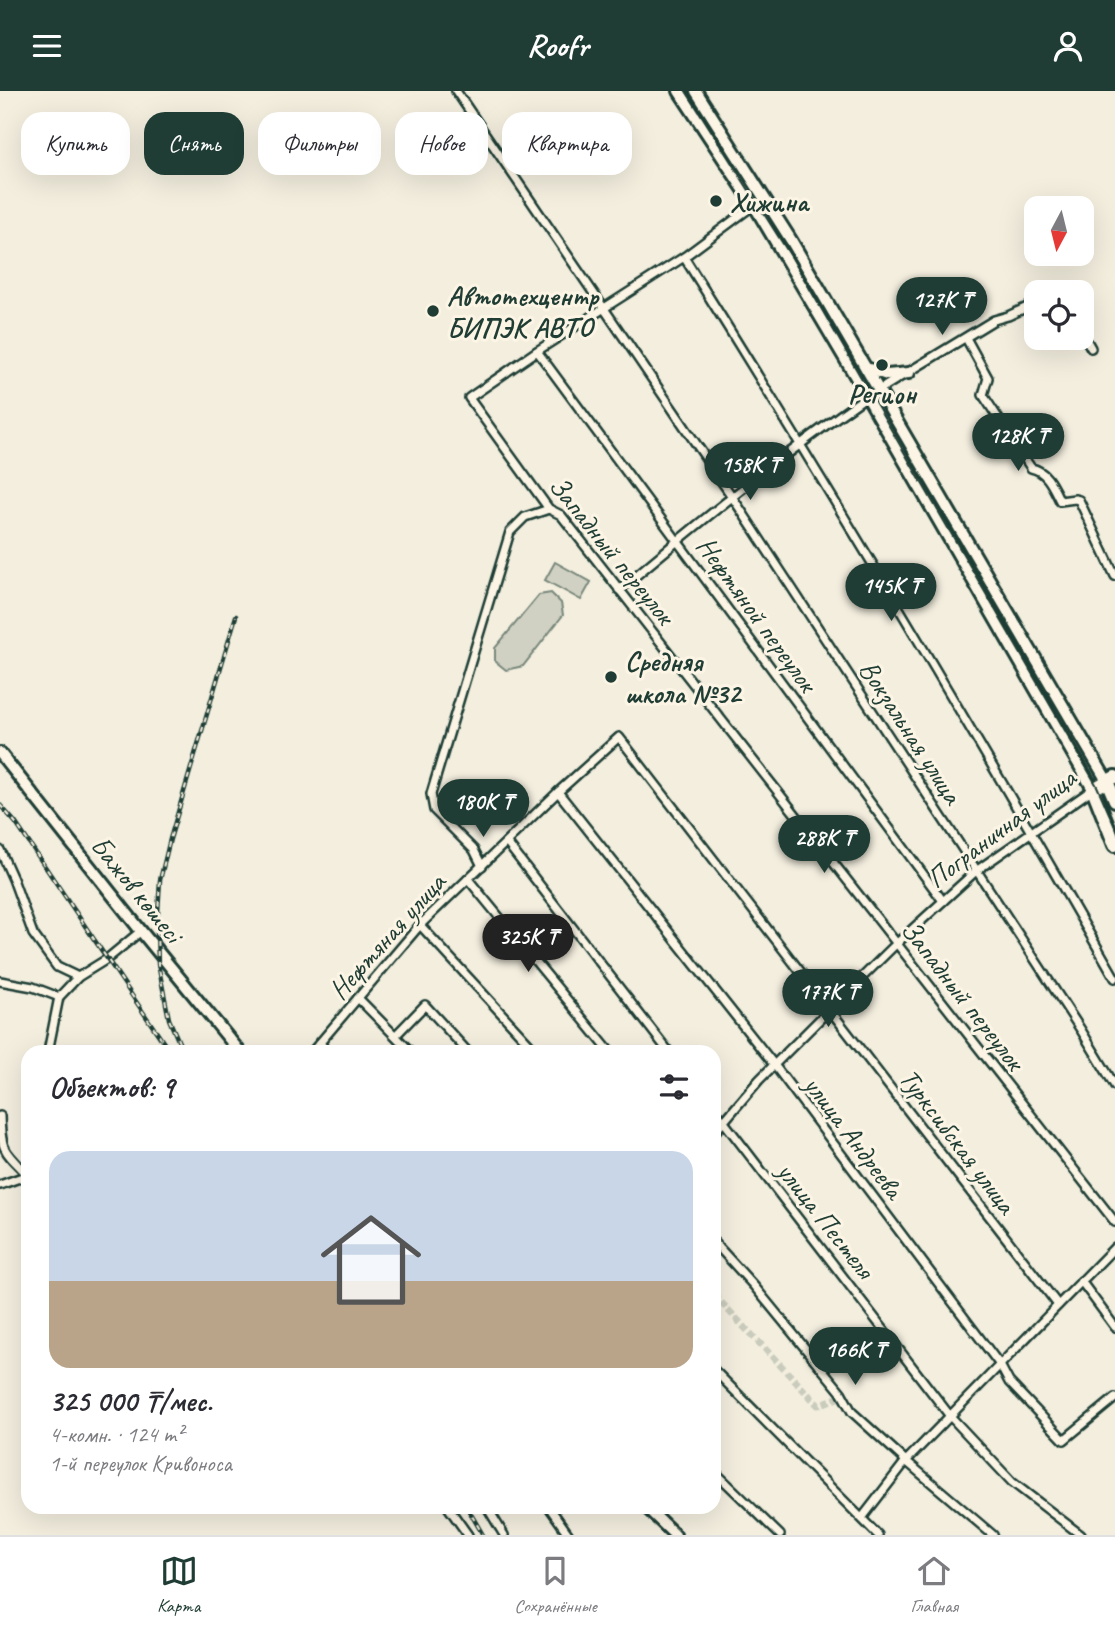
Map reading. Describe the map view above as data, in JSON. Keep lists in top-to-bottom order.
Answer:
{
  "streets": {
    "highway": ["Пограничная улица"],
    "main road": ["Бажов көшесі"],
    "street": [
      "Западный переулок",
      "Нефтяной переулок",
      "Вокзальная улица",
      "Нефтяная улица",
      "улица Андреева",
      "Турксибская улица",
      "улица Пестеля"
    ]
  },
  "crossings": [
    ["Западный переулок", "Нефтяной переулок"],
    ["Западный переулок", "Пограничная улица"],
    ["Нефтяной переулок", "Пограничная улица"],
    ["Вокзальная улица", "Пограничная улица"],
    ["Пограничная улица", "улица Андреева"],
    ["Пограничная улица", "Турксибская улица"],
    ["Пограничная улица", "улица Пестеля"],
    ["Нефтяная улица", "улица Андреева"],
    ["Нефтяная улица", "Турксибская улица"]
  ],
  "places": [
    "Хижина",
    "Автотехцентр БИПЭК АВТО",
    "Регион",
    "Средняя школа №32"
  ],
  "north": "bottom",
  "page": {
    "header": "Roofr",
    "chip": [
      "Купить",
      "Снять",
      "Фильтры",
      "Новое",
      "Квартира"
    ],
    "price": [
      "127K ₸",
      "128K ₸",
      "158K ₸",
      "145K ₸",
      "180K ₸",
      "288K ₸",
      "325K ₸",
      "177K ₸",
      "166K ₸"
    ],
    "heading": "Объектов: 9",
    "list": [
      {
        "name": "325 000 ₸/мес.",
        "note": "4-комн. · 124 m² · 1-й переулок Кривоноса"
      }
    ],
    "tabs": ["Карта", "Сохранённые", "Главная"]
  }
}
